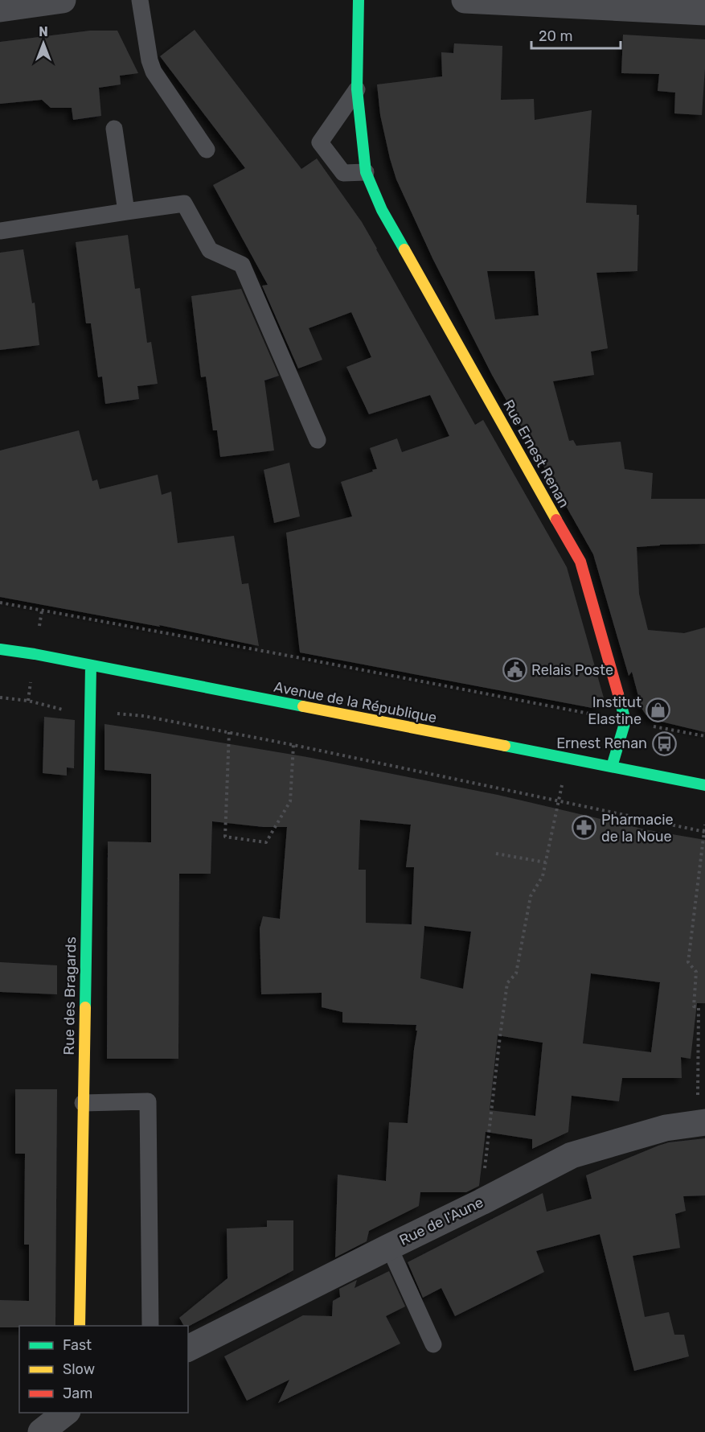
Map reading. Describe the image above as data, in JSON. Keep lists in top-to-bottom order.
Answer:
{
  "streets": {
    "street": [
      "Rue Ernest Renan",
      "Avenue de la République",
      "Rue des Bragards",
      "Rue de l'Aune"
    ]
  },
  "crossings": [
    ["Avenue de la République", "Rue des Bragards"]
  ],
  "places": {
    "public building": ["Relais Poste"],
    "shop": ["Institut Elastine"],
    "bus stop": ["Ernest Renan"],
    "pharmacy": ["Pharmacie de la Noue"]
  },
  "legend": ["Fast", "Slow", "Jam"],
  "scale_bar": "20 m",
  "north": "top"
}
